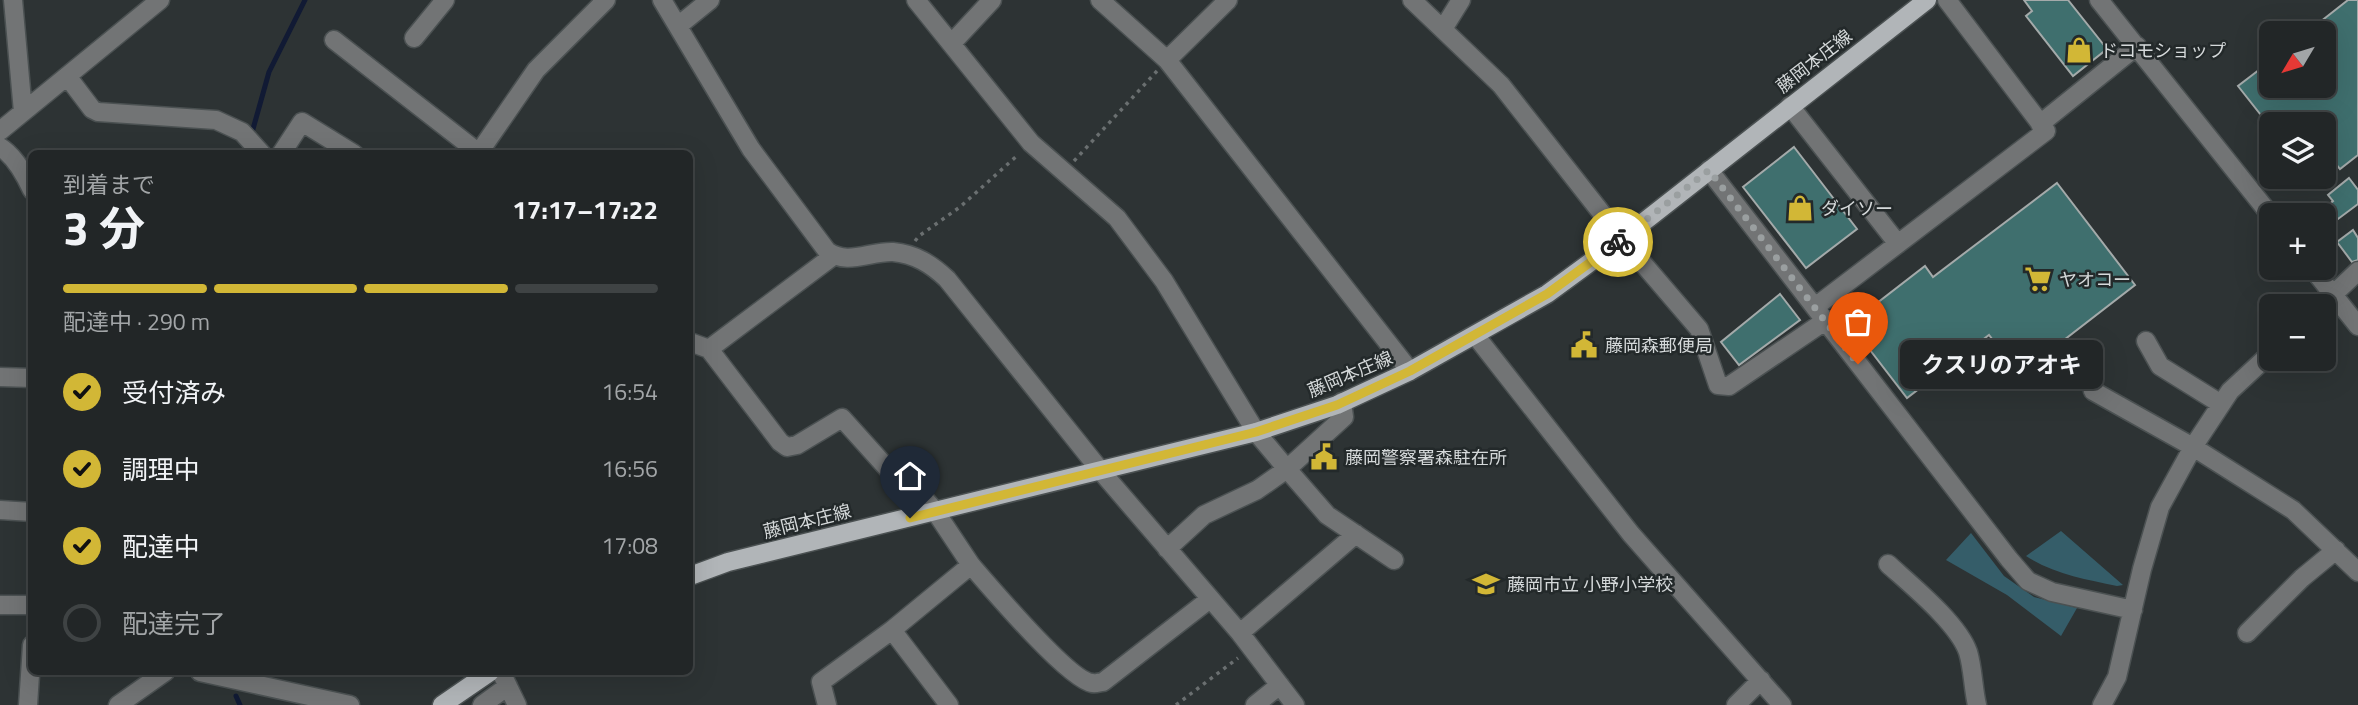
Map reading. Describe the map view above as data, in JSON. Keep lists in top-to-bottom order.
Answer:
{
  "streets": {
    "main road": ["藤岡本庄線"]
  },
  "places": {
    "shop": ["ドコモショップ", "ダイソー"],
    "supermarket": ["ヤオコー"],
    "public building": ["藤岡森郵便局", "藤岡警察署森駐在所"],
    "other": ["クスリのアオキ"],
    "school or university": ["藤岡市立 小野小学校"]
  },
  "north": "bottom left",
  "page": {
    "map_buttons": ["+", "−"],
    "heading": ["3 分", "到着まで", "17:17–17:22"],
    "bar": "配達中 · 290 m",
    "bubble": "クスリのアオキ",
    "list": [
      ["受付済み", "16:54"],
      ["調理中", "16:56"],
      ["配達中", "17:08"],
      "配達完了"
    ]
  }
}
